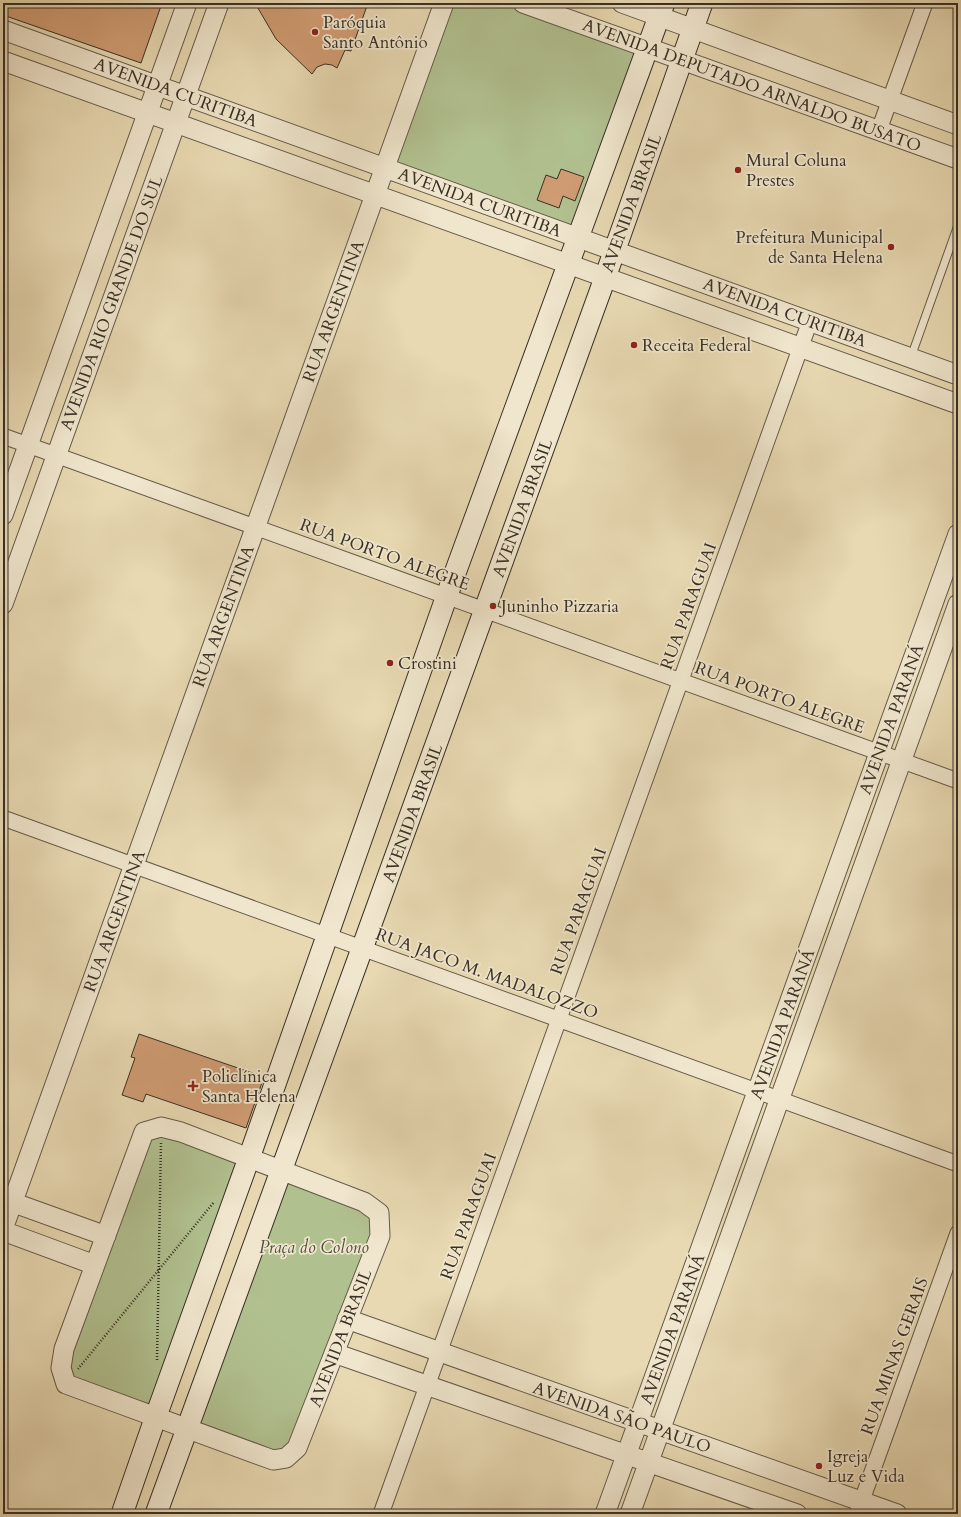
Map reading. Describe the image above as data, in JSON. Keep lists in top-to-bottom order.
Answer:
{
  "streets": {
    "main road": ["AVENIDA BRASIL"],
    "street": [
      "AVENIDA DEPUTADO ARNALDO BUSATO",
      "AVENIDA CURITIBA",
      "AVENIDA RIO GRANDE DO SUL",
      "RUA ARGENTINA",
      "RUA PORTO ALEGRE",
      "RUA PARAGUAI",
      "AVENIDA PARANÁ",
      "RUA JACO M. MADALOZZO",
      "RUA MINAS GERAIS",
      "AVENIDA SÃO PAULO"
    ]
  },
  "crossings": [
    ["AVENIDA DEPUTADO ARNALDO BUSATO", "AVENIDA BRASIL"],
    ["AVENIDA CURITIBA", "AVENIDA BRASIL"],
    ["AVENIDA CURITIBA", "AVENIDA RIO GRANDE DO SUL"],
    ["AVENIDA CURITIBA", "RUA ARGENTINA"],
    ["AVENIDA CURITIBA", "RUA PARAGUAI"],
    ["AVENIDA BRASIL", "RUA PORTO ALEGRE"],
    ["AVENIDA BRASIL", "RUA JACO M. MADALOZZO"],
    ["AVENIDA BRASIL", "AVENIDA SÃO PAULO"],
    ["AVENIDA RIO GRANDE DO SUL", "RUA PORTO ALEGRE"],
    ["RUA ARGENTINA", "RUA PORTO ALEGRE"],
    ["RUA ARGENTINA", "RUA JACO M. MADALOZZO"],
    ["RUA PORTO ALEGRE", "RUA PARAGUAI"],
    ["RUA PORTO ALEGRE", "AVENIDA PARANÁ"],
    ["RUA PARAGUAI", "RUA JACO M. MADALOZZO"],
    ["RUA PARAGUAI", "AVENIDA SÃO PAULO"],
    ["AVENIDA PARANÁ", "RUA JACO M. MADALOZZO"],
    ["AVENIDA PARANÁ", "AVENIDA SÃO PAULO"],
    ["RUA MINAS GERAIS", "AVENIDA SÃO PAULO"]
  ],
  "parks": ["Praça do Colono"],
  "places": {
    "other": [
      "Paróquia Santo Antônio",
      "Mural Coluna Prestes",
      "Prefeitura Municipal de Santa Helena",
      "Receita Federal",
      "Juninho Pizzaria",
      "Crostini",
      "Igreja Luz e Vida"
    ],
    "health": ["Policlínica Santa Helena"]
  }
}
